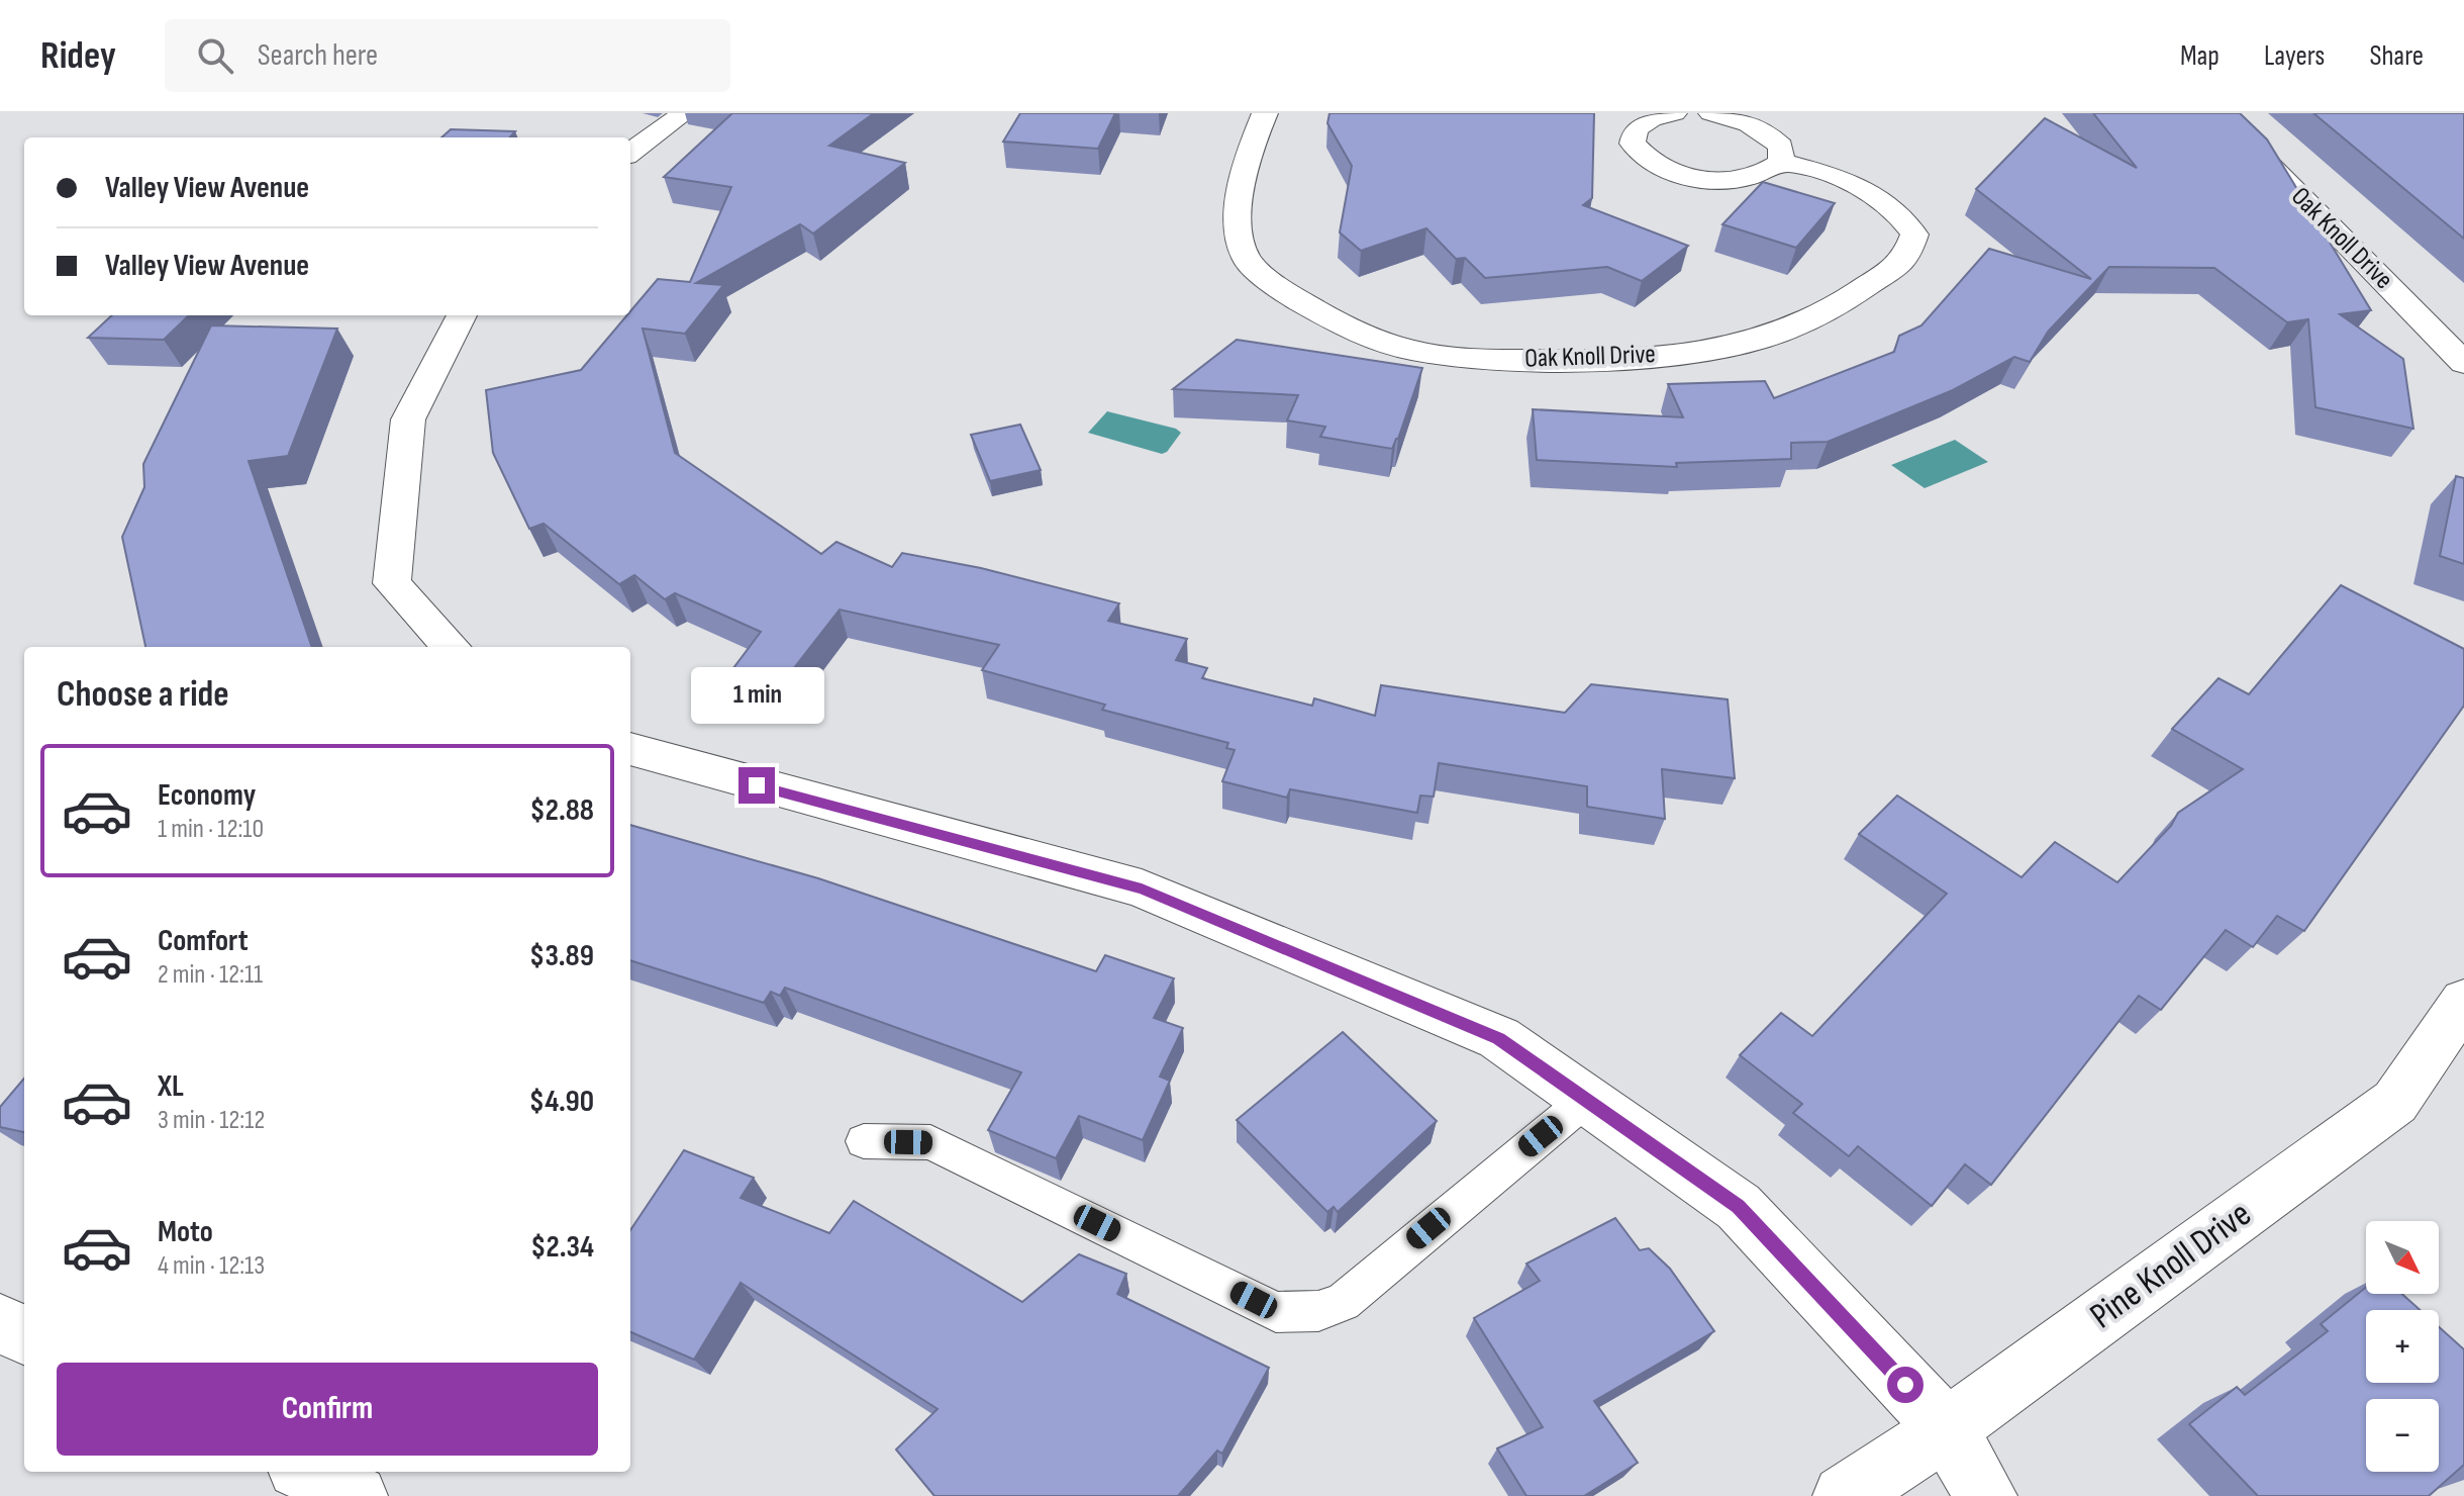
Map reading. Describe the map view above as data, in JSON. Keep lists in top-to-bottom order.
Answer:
{
  "streets": {
    "street": ["Oak Knoll Drive", "Pine Knoll Drive"]
  },
  "north": "bottom right",
  "page": {
    "header": "Ridey",
    "search": "Search here",
    "nav": ["Map", "Layers", "Share"],
    "banner": ["Valley View Avenue", "Valley View Avenue"],
    "heading": "Choose a ride",
    "bubble": "1 min",
    "list": [
      {
        "name": "Economy",
        "note": "1 min · 12:10",
        "value": "$2.88"
      },
      {
        "name": "Comfort",
        "note": "2 min · 12:11",
        "value": "$3.89"
      },
      {
        "name": "XL",
        "note": "3 min · 12:12",
        "value": "$4.90"
      },
      {
        "name": "Moto",
        "note": "4 min · 12:13",
        "value": "$2.34"
      }
    ],
    "map_buttons": ["+", "−"],
    "buttons": "Confirm"
  }
}
